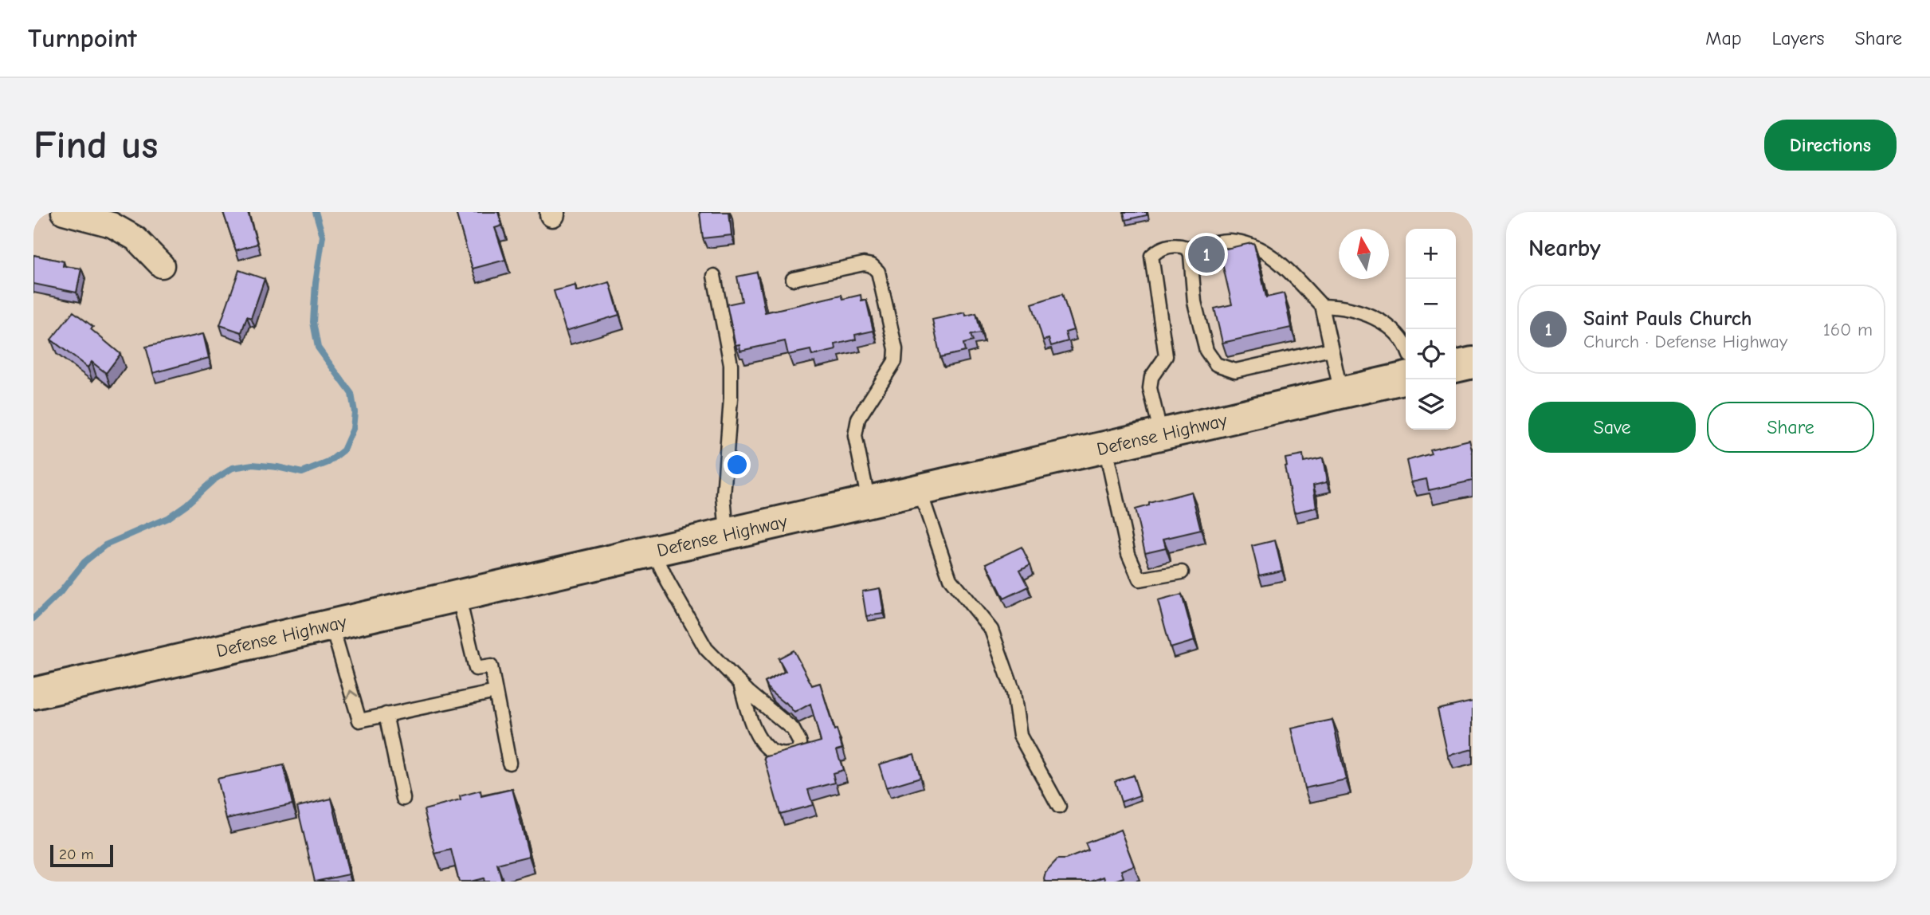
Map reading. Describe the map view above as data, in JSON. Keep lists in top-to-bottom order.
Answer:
{
  "streets": {
    "main road": ["Defense Highway"]
  },
  "scale_bar": "20 m",
  "north": "top",
  "page": {
    "header": "Turnpoint",
    "nav": ["Map", "Layers", "Share"],
    "buttons": [
      "Directions",
      ["Save", "Share"]
    ],
    "title": "Find us",
    "heading": "Nearby",
    "map_buttons": ["+", "−"],
    "pins": "1",
    "list": [
      {
        "mark": "1",
        "name": "Saint Pauls Church",
        "note": "Church · Defense Highway",
        "value": "160 m"
      }
    ],
    "scale": "20 m"
  }
}
